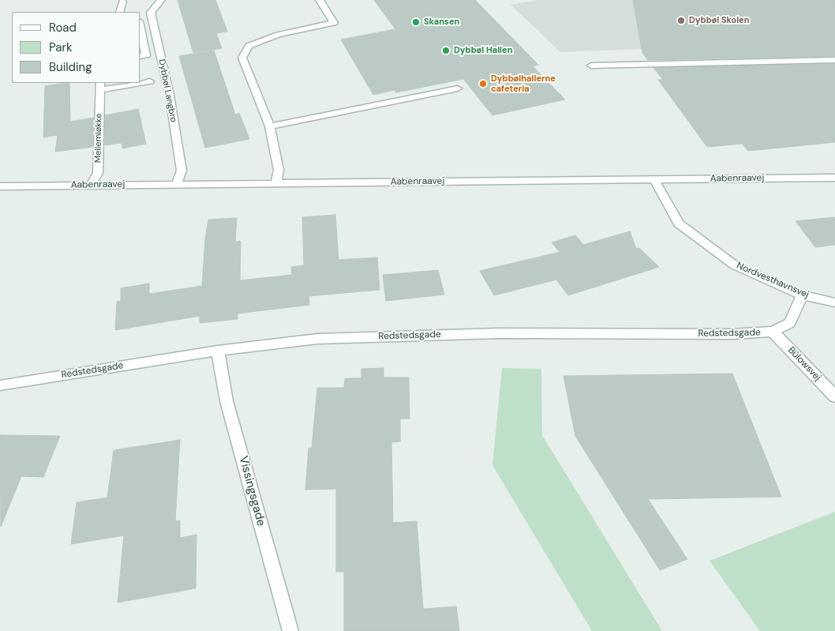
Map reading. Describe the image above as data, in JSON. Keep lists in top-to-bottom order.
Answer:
{
  "streets": {
    "street": [
      "Dybbøl Langbro",
      "Mellemløkke",
      "Aabenraavej",
      "Nordvesthavnsvej",
      "Redstedsgade",
      "Bülowsvej",
      "Vissingsgade"
    ]
  },
  "crossings": [
    ["Dybbøl Langbro", "Aabenraavej"],
    ["Mellemløkke", "Aabenraavej"],
    ["Aabenraavej", "Nordvesthavnsvej"],
    ["Nordvesthavnsvej", "Redstedsgade"],
    ["Redstedsgade", "Bülowsvej"],
    ["Redstedsgade", "Vissingsgade"]
  ],
  "places": [
    "Dybbøl Skolen",
    "Skansen",
    "Dybbøl Hallen",
    "Dybbølhallerne cafeteria"
  ],
  "legend": ["Road", "Park", "Building"]
}
